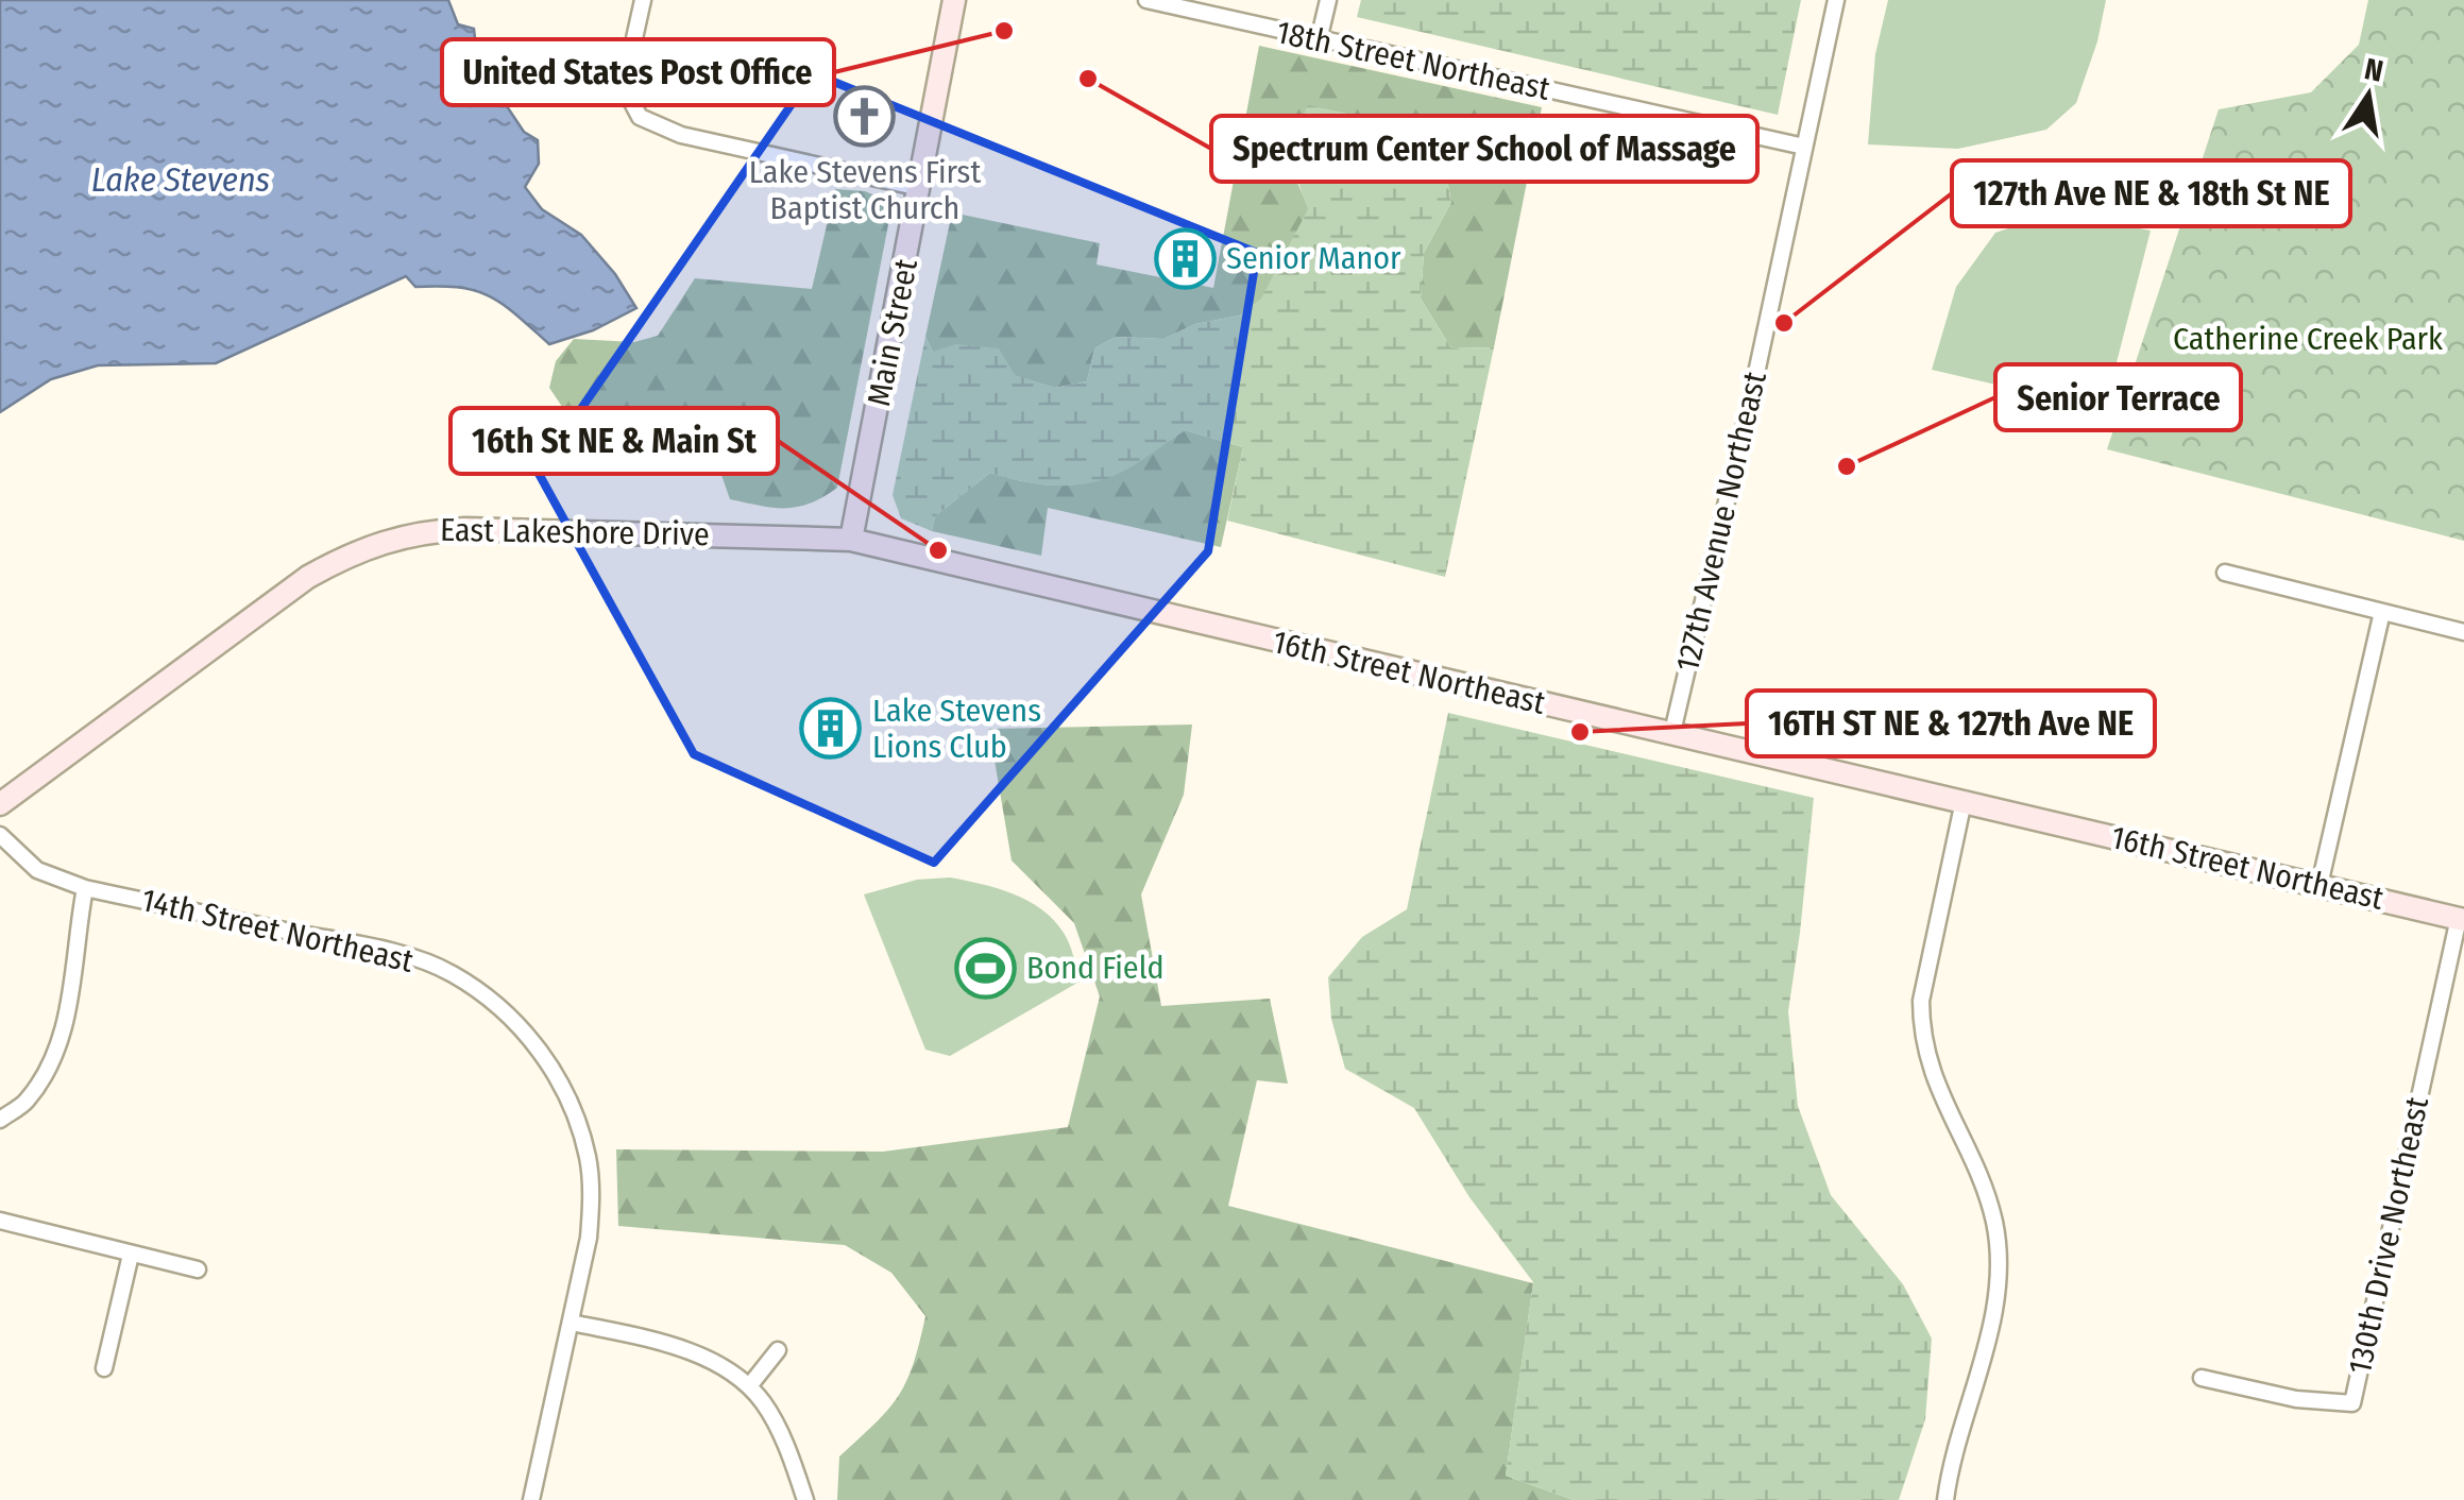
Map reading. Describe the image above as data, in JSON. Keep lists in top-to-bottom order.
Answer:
{
  "streets": {
    "street": [
      "18th Street Northeast",
      "Main Street",
      "127th Avenue Northeast",
      "East Lakeshore Drive",
      "16th Street Northeast",
      "14th Street Northeast",
      "130th Drive Northeast"
    ]
  },
  "crossings": [
    ["18th Street Northeast", "127th Avenue Northeast"],
    ["Main Street", "East Lakeshore Drive"],
    ["Main Street", "16th Street Northeast"],
    ["127th Avenue Northeast", "16th Street Northeast"],
    ["East Lakeshore Drive", "16th Street Northeast"],
    ["16th Street Northeast", "130th Drive Northeast"]
  ],
  "water": ["Lake Stevens"],
  "parks": ["Catherine Creek Park"],
  "places": {
    "other": [
      "United States Post Office",
      "Spectrum Center School of Massage",
      "127th Ave NE & 18th St NE",
      "Senior Terrace",
      "16th St NE & Main St",
      "16TH ST NE & 127th Ave NE"
    ],
    "church": ["Lake Stevens First Baptist Church"],
    "building": ["Senior Manor", "Lake Stevens Lions Club"],
    "sports": ["Bond Field"]
  },
  "north": "top"
}
